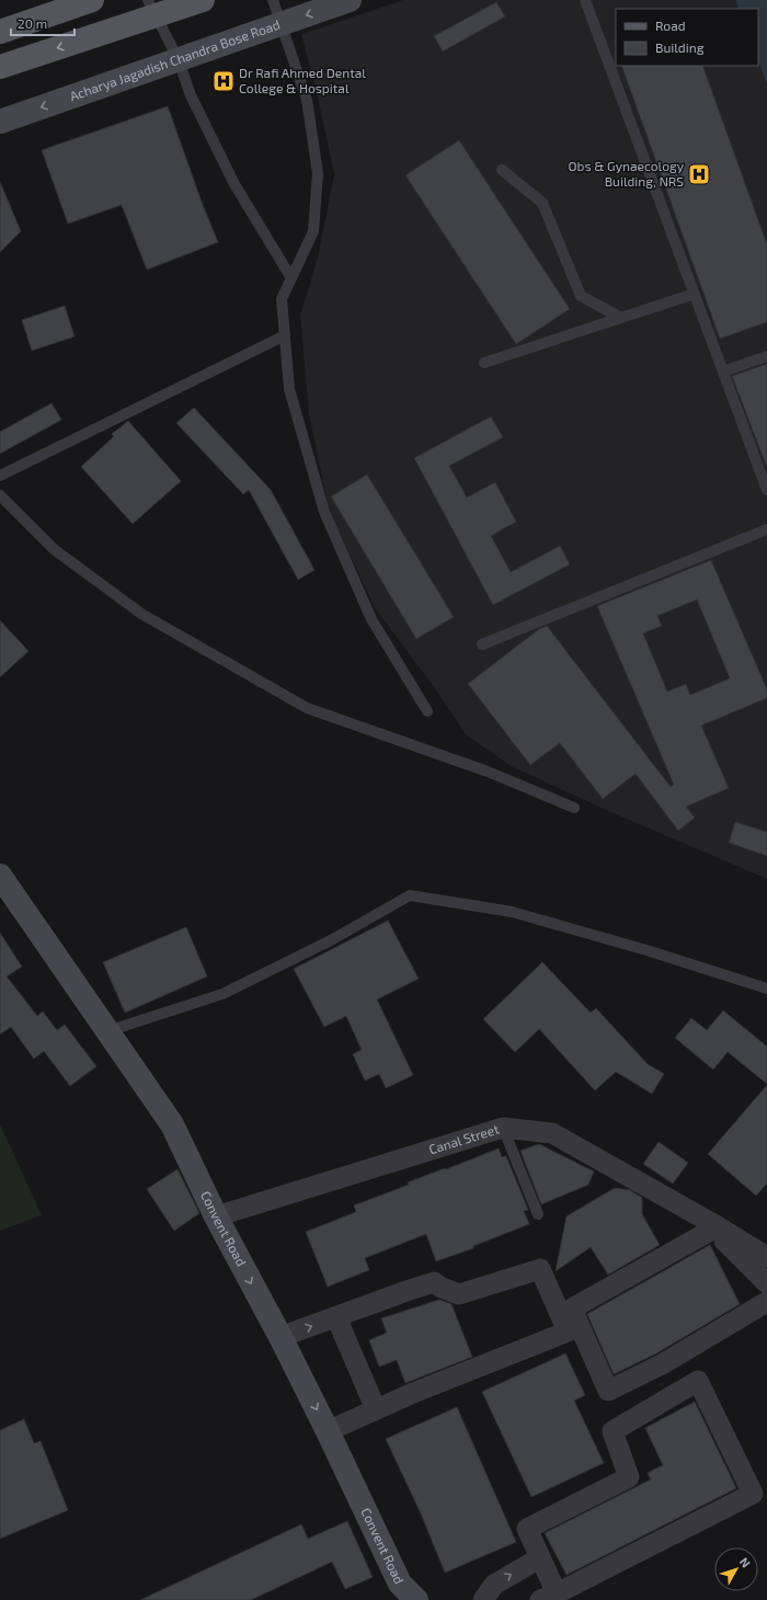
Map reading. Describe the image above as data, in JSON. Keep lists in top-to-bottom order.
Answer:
{
  "streets": {
    "street": ["Acharya Jagadish Chandra Bose Road", "Canal Street", "Convent Road"]
  },
  "crossings": [
    ["Canal Street", "Convent Road"]
  ],
  "one_way": ["Acharya Jagadish Chandra Bose Road"],
  "places": {
    "hospital": ["Dr Rafi Ahmed Dental College & Hospital", "Obs & Gynaecology Building, NRS"]
  },
  "legend": ["Road", "Building"],
  "scale_bar": "20 m",
  "north": "top right"
}
